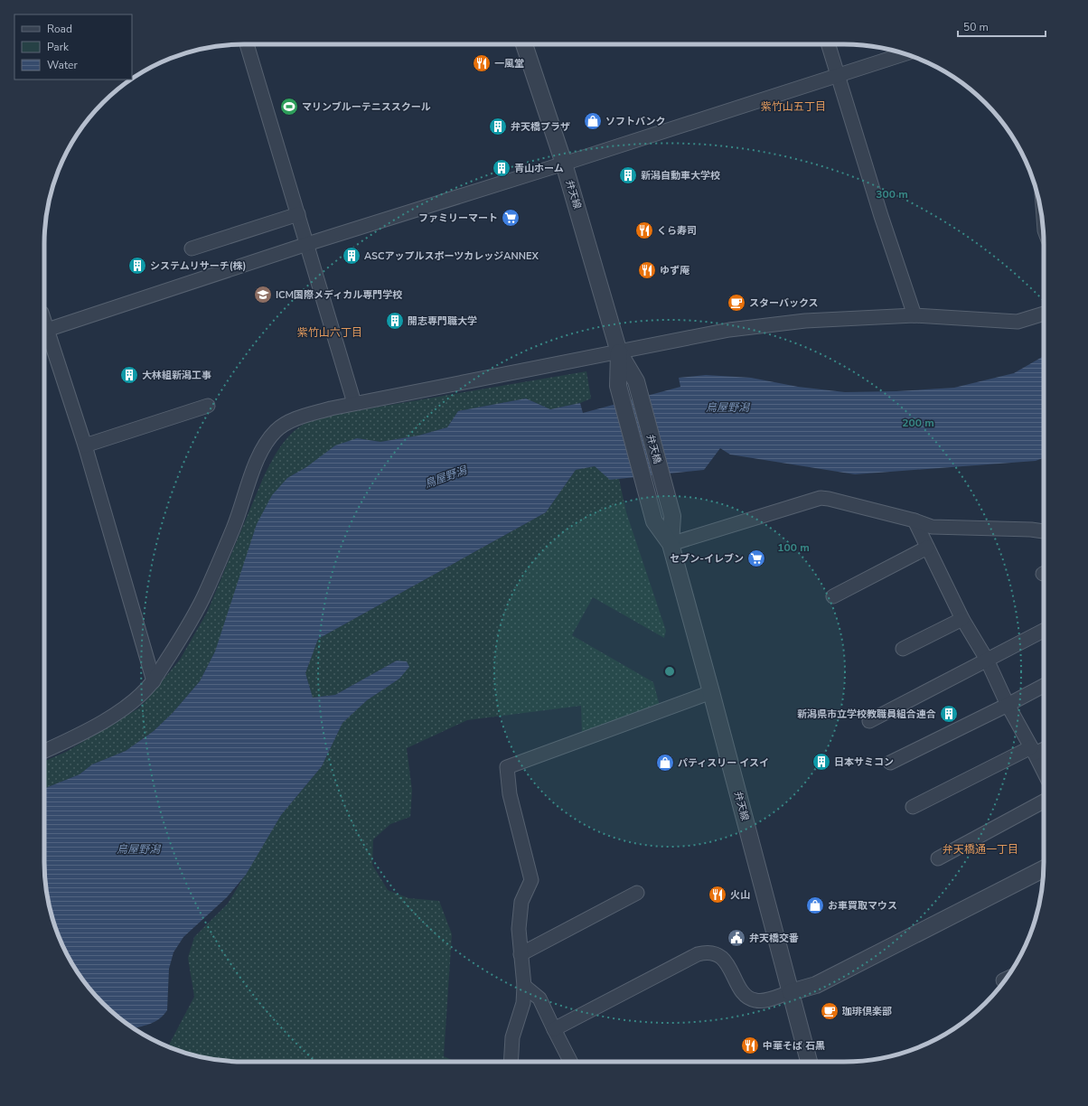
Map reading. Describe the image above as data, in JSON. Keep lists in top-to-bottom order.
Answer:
{
  "streets": {
    "street": ["弁天線", "弁天橋"]
  },
  "crossings": [
    ["弁天線", "弁天橋"]
  ],
  "districts": ["紫竹山五丁目", "紫竹山六丁目", "弁天橋通一丁目"],
  "water": ["鳥屋野潟"],
  "places": {
    "restaurant": [
      "一風堂",
      "くら寿司",
      "ゆず庵",
      "火山",
      "中華そば 石黒"
    ],
    "sports": ["マリンブルーテニススクール"],
    "shop": ["ソフトバンク", "パティスリー イスイ", "お車買取マウス"],
    "building": [
      "弁天橋プラザ",
      "青山ホーム",
      "新潟自動車大学校",
      "ASCアップルスポーツカレッジANNEX",
      "システムリサーチ(株)",
      "開志専門職大学",
      "大林組新潟工事",
      "新潟県市立学校教職員組合連合",
      "日本サミコン"
    ],
    "supermarket": ["ファミリーマート", "セブン-イレブン"],
    "school or university": ["ICM国際メディカル専門学校"],
    "cafe": ["スターバックス", "珈琲倶楽部"],
    "public building": ["弁天橋交番"]
  },
  "legend": ["Road", "Park", "Water"],
  "scale_bar": "50 m",
  "rings": ["300 m", "200 m", "100 m"]
}
